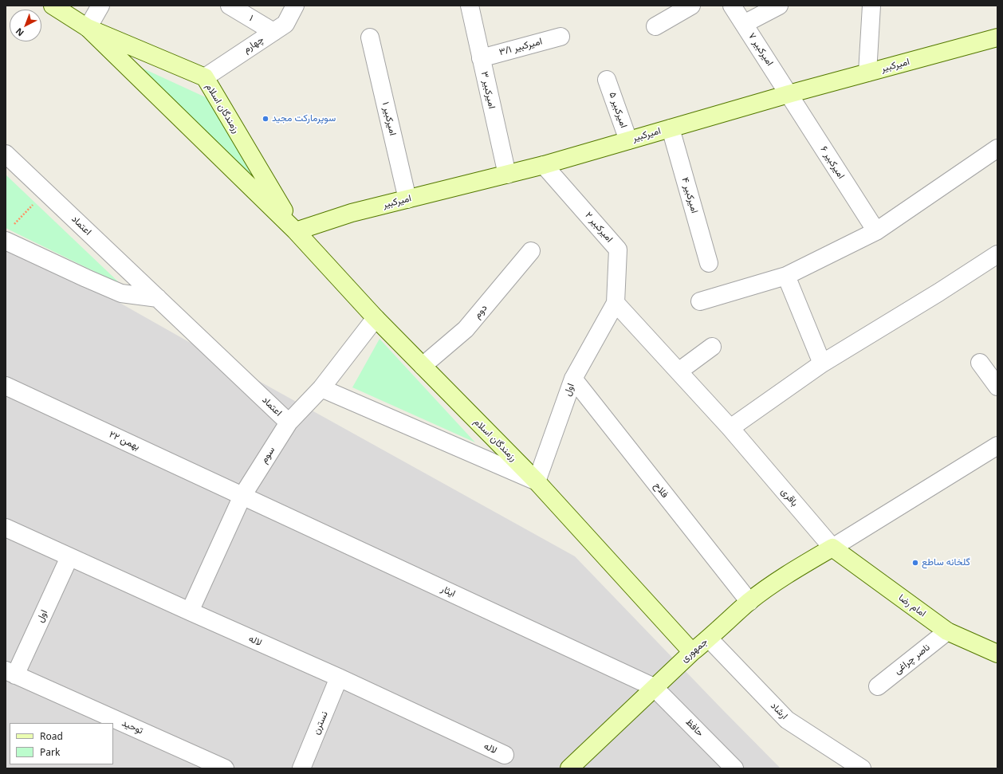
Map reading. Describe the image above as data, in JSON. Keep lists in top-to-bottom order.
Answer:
{
  "streets": {
    "street": [
      "۱",
      "چهارم",
      "امیرکبیر ۳/۱",
      "امیرکبیر ۷",
      "امیرکبیر",
      "امیرکبیر ۳",
      "رزمندگان اسلام",
      "امیرکبیر ۵",
      "امیرکبیر ۱",
      "امیرکبیر ۶",
      "امیرکبیر ۴",
      "اعتماد",
      "امیرکبیر ۲",
      "دوم",
      "اول",
      "۲۲ بهمن",
      "سوم",
      "فلاح",
      "باقری",
      "ایثار",
      "امام رضا",
      "لاله",
      "جمهوری",
      "ناصر چراغی",
      "ارشاد",
      "نسترن",
      "توحید",
      "حافظ"
    ]
  },
  "crossings": [
    ["۱", "چهارم"],
    ["چهارم", "رزمندگان اسلام"],
    ["امیرکبیر ۳/۱", "امیرکبیر ۳"],
    ["امیرکبیر ۷", "امیرکبیر"],
    ["امیرکبیر ۷", "امیرکبیر ۶"],
    ["امیرکبیر", "امیرکبیر ۳"],
    ["امیرکبیر", "رزمندگان اسلام"],
    ["امیرکبیر", "امیرکبیر ۵"],
    ["امیرکبیر", "امیرکبیر ۱"],
    ["امیرکبیر", "امیرکبیر ۶"],
    ["امیرکبیر", "امیرکبیر ۴"],
    ["امیرکبیر", "امیرکبیر ۲"],
    ["رزمندگان اسلام", "دوم"],
    ["رزمندگان اسلام", "اول"],
    ["رزمندگان اسلام", "سوم"],
    ["رزمندگان اسلام", "جمهوری"],
    ["اعتماد", "سوم"],
    ["امیرکبیر ۲", "اول"],
    ["امیرکبیر ۲", "باقری"],
    ["اول", "فلاح"],
    ["اول", "باقری"],
    ["اول", "لاله"],
    ["اول", "توحید"],
    ["۲۲ بهمن", "سوم"],
    ["۲۲ بهمن", "ایثار"],
    ["سوم", "ایثار"],
    ["سوم", "لاله"],
    ["فلاح", "جمهوری"],
    ["باقری", "امام رضا"],
    ["باقری", "جمهوری"],
    ["ایثار", "جمهوری"],
    ["ایثار", "حافظ"],
    ["امام رضا", "جمهوری"],
    ["امام رضا", "ناصر چراغی"],
    ["لاله", "نسترن"],
    ["جمهوری", "ارشاد"],
    ["جمهوری", "حافظ"]
  ],
  "places": ["سوپرمارکت مجید", "گلخانه ساطع"],
  "legend": ["Road", "Park"],
  "north": "bottom left"
}
